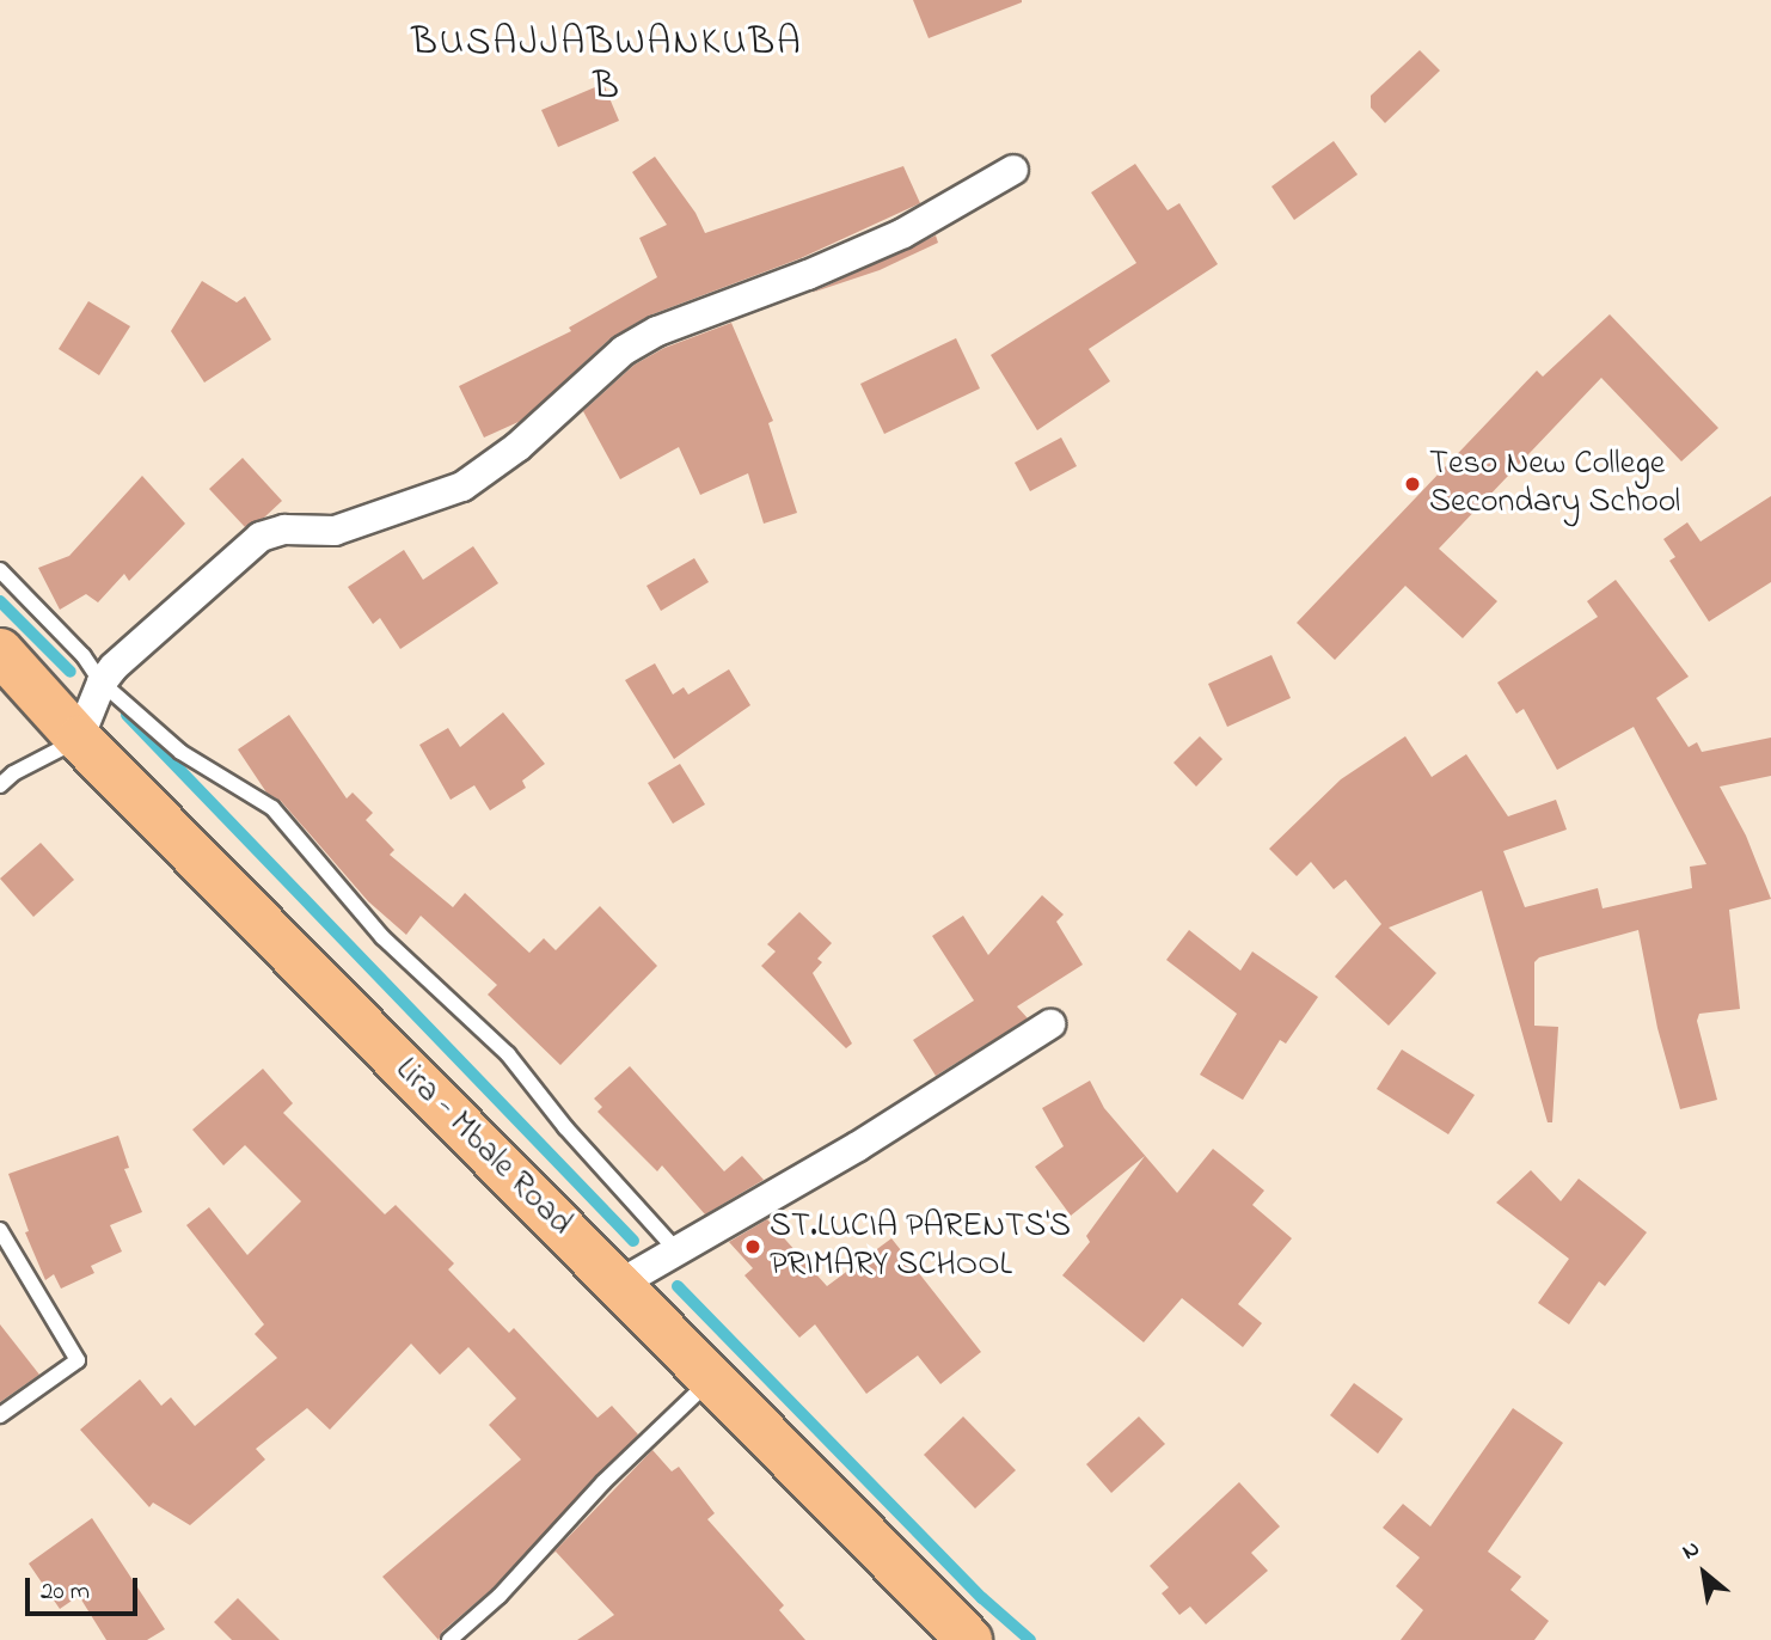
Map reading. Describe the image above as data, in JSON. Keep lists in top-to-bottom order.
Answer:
{
  "streets": {
    "main road": ["Lira - Mbale Road"]
  },
  "districts": ["BUSAJJABWANKUBA B"],
  "places": ["Teso New College Secondary School", "ST.LUCIA PARENTS'S PRIMARY SCHOOL"],
  "scale_bar": "20 m",
  "north": "top left"
}
